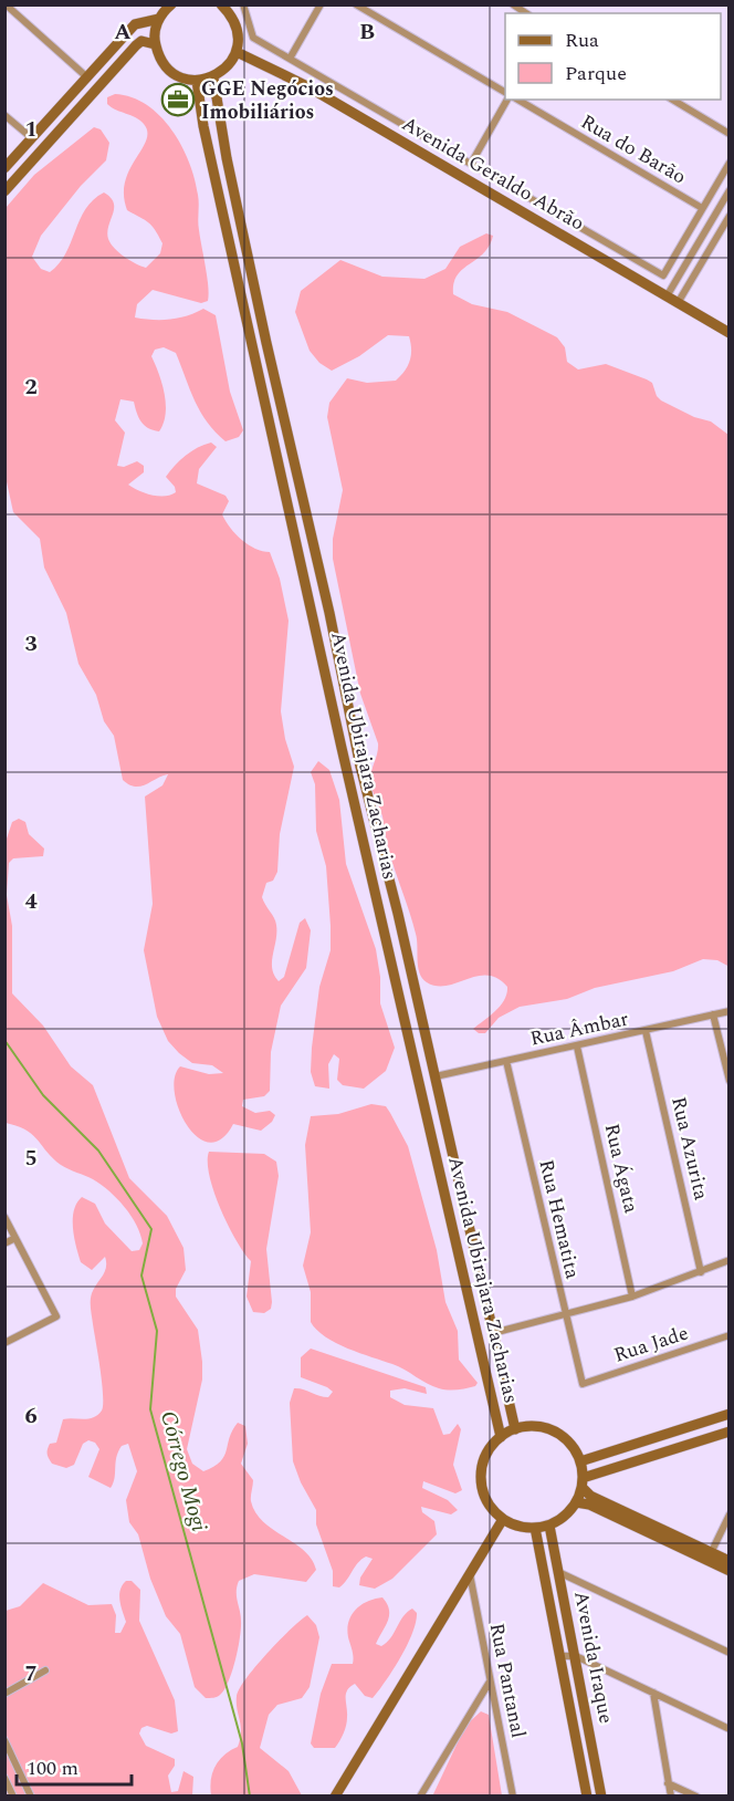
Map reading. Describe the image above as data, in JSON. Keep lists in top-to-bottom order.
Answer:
{
  "streets": {
    "main road": ["Avenida Geraldo Abrão", "Avenida Ubirajara Zacharias", "Avenida Iraque"],
    "street": [
      "Rua do Barão",
      "Rua Âmbar",
      "Rua Azurita",
      "Rua Ágata",
      "Rua Hematita",
      "Rua Jade",
      "Rua Pantanal"
    ]
  },
  "crossings": [
    ["Avenida Ubirajara Zacharias", "Rua Âmbar"],
    ["Avenida Ubirajara Zacharias", "Avenida Iraque"],
    ["Rua Âmbar", "Rua Azurita"],
    ["Rua Âmbar", "Rua Ágata"],
    ["Rua Âmbar", "Rua Hematita"],
    ["Rua Hematita", "Rua Jade"]
  ],
  "water": ["Córrego Mogi"],
  "places": {
    "office": ["GGE Negócios Imobiliários"]
  },
  "legend": ["Rua", "Parque"],
  "scale_bar": "100 m",
  "grid": {
    "columns": ["A", "B"],
    "rows": [
      "1",
      "2",
      "3",
      "4",
      "5",
      "6",
      "7"
    ]
  }
}
